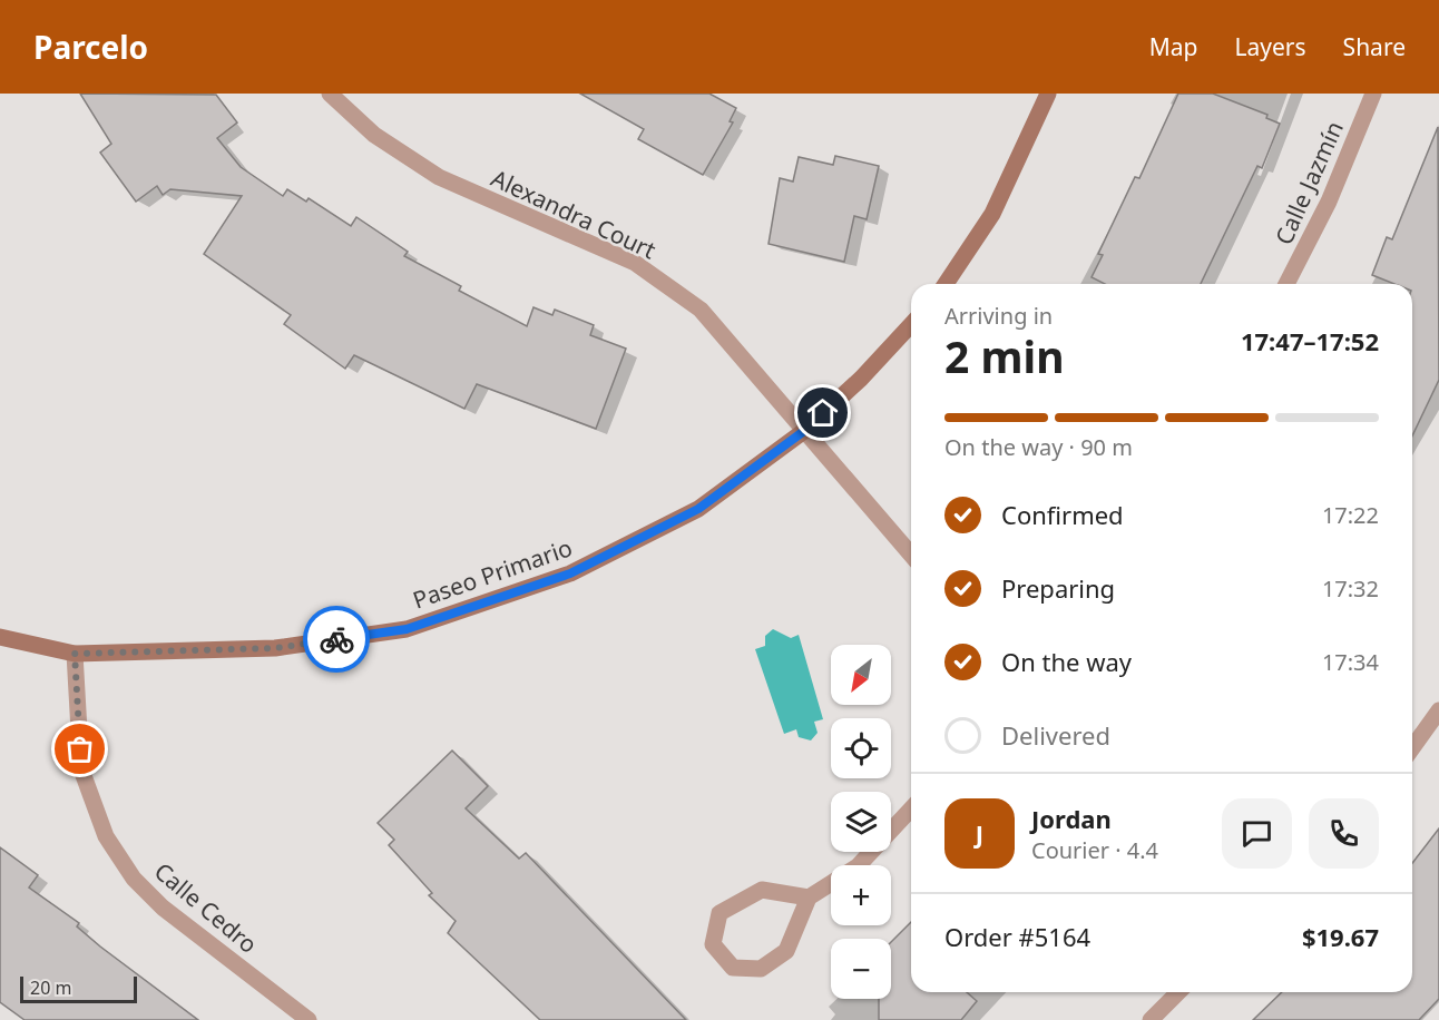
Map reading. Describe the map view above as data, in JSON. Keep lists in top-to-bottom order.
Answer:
{
  "streets": {
    "street": [
      "Calle Jazmín",
      "Alexandra Court",
      "Paseo Primario",
      "Calle Cedro"
    ]
  },
  "crossings": [
    ["Alexandra Court", "Paseo Primario"],
    ["Paseo Primario", "Calle Cedro"]
  ],
  "scale_bar": "20 m",
  "north": "bottom left",
  "page": {
    "header": "Parcelo",
    "nav": ["Map", "Layers", "Share"],
    "heading": ["2 min", "Arriving in", "17:47–17:52"],
    "panel": [
      "Jordan",
      "Courier · 4.4",
      "Order #5164",
      "$19.67"
    ],
    "bar": "On the way · 90 m",
    "list": [
      ["Confirmed", "17:22"],
      ["Preparing", "17:32"],
      ["On the way", "17:34"],
      "Delivered"
    ],
    "map_buttons": ["+", "−"],
    "round": "J",
    "scale": "20 m"
  }
}
